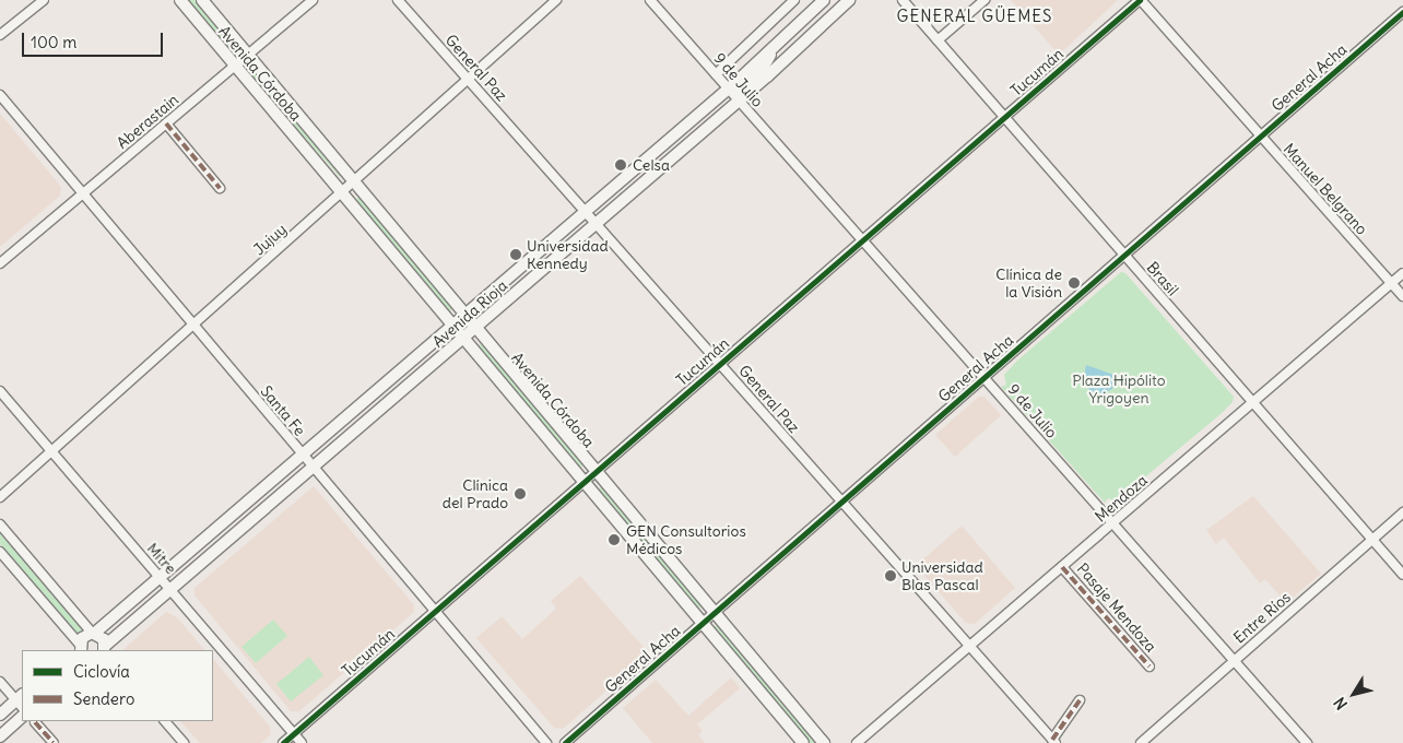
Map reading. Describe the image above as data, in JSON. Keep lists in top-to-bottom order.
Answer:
{
  "streets": {
    "main road": ["Avenida Córdoba", "Avenida Rioja"],
    "street": [
      "General Paz",
      "Tucumán",
      "General Acha",
      "9 de Julio",
      "Aberastain",
      "Manuel Belgrano",
      "Jujuy",
      "Brasil",
      "Santa Fe",
      "Mendoza",
      "Mitre",
      "Pasaje Mendoza",
      "Entre Ríos"
    ]
  },
  "crossings": [
    ["General Paz", "Tucumán"],
    ["General Paz", "General Acha"],
    ["General Paz", "Jujuy"],
    ["General Paz", "Avenida Rioja"],
    ["General Paz", "Mendoza"],
    ["Tucumán", "Avenida Córdoba"],
    ["Tucumán", "9 de Julio"],
    ["Tucumán", "Manuel Belgrano"],
    ["Tucumán", "Brasil"],
    ["Tucumán", "Santa Fe"],
    ["Tucumán", "Mitre"],
    ["Avenida Córdoba", "General Acha"],
    ["Avenida Córdoba", "Aberastain"],
    ["Avenida Córdoba", "Jujuy"],
    ["Avenida Córdoba", "Avenida Rioja"],
    ["General Acha", "9 de Julio"],
    ["General Acha", "Manuel Belgrano"],
    ["General Acha", "Brasil"],
    ["9 de Julio", "Avenida Rioja"],
    ["9 de Julio", "Mendoza"],
    ["9 de Julio", "Entre Ríos"],
    ["Aberastain", "Santa Fe"],
    ["Manuel Belgrano", "Mendoza"],
    ["Jujuy", "Santa Fe"],
    ["Jujuy", "Mitre"],
    ["Brasil", "Mendoza"],
    ["Brasil", "Entre Ríos"],
    ["Avenida Rioja", "Santa Fe"],
    ["Avenida Rioja", "Mitre"],
    ["Mendoza", "Pasaje Mendoza"]
  ],
  "districts": ["GENERAL GÜEMES"],
  "parks": ["Plaza Hipólito Yrigoyen"],
  "places": [
    "Celsa",
    "Universidad Kennedy",
    "Clínica de la Visión",
    "Clínica del Prado",
    "GEN Consultorios Médicos",
    "Universidad Blas Pascal"
  ],
  "legend": ["Ciclovía", "Sendero"],
  "scale_bar": "100 m",
  "north": "bottom left"
}
